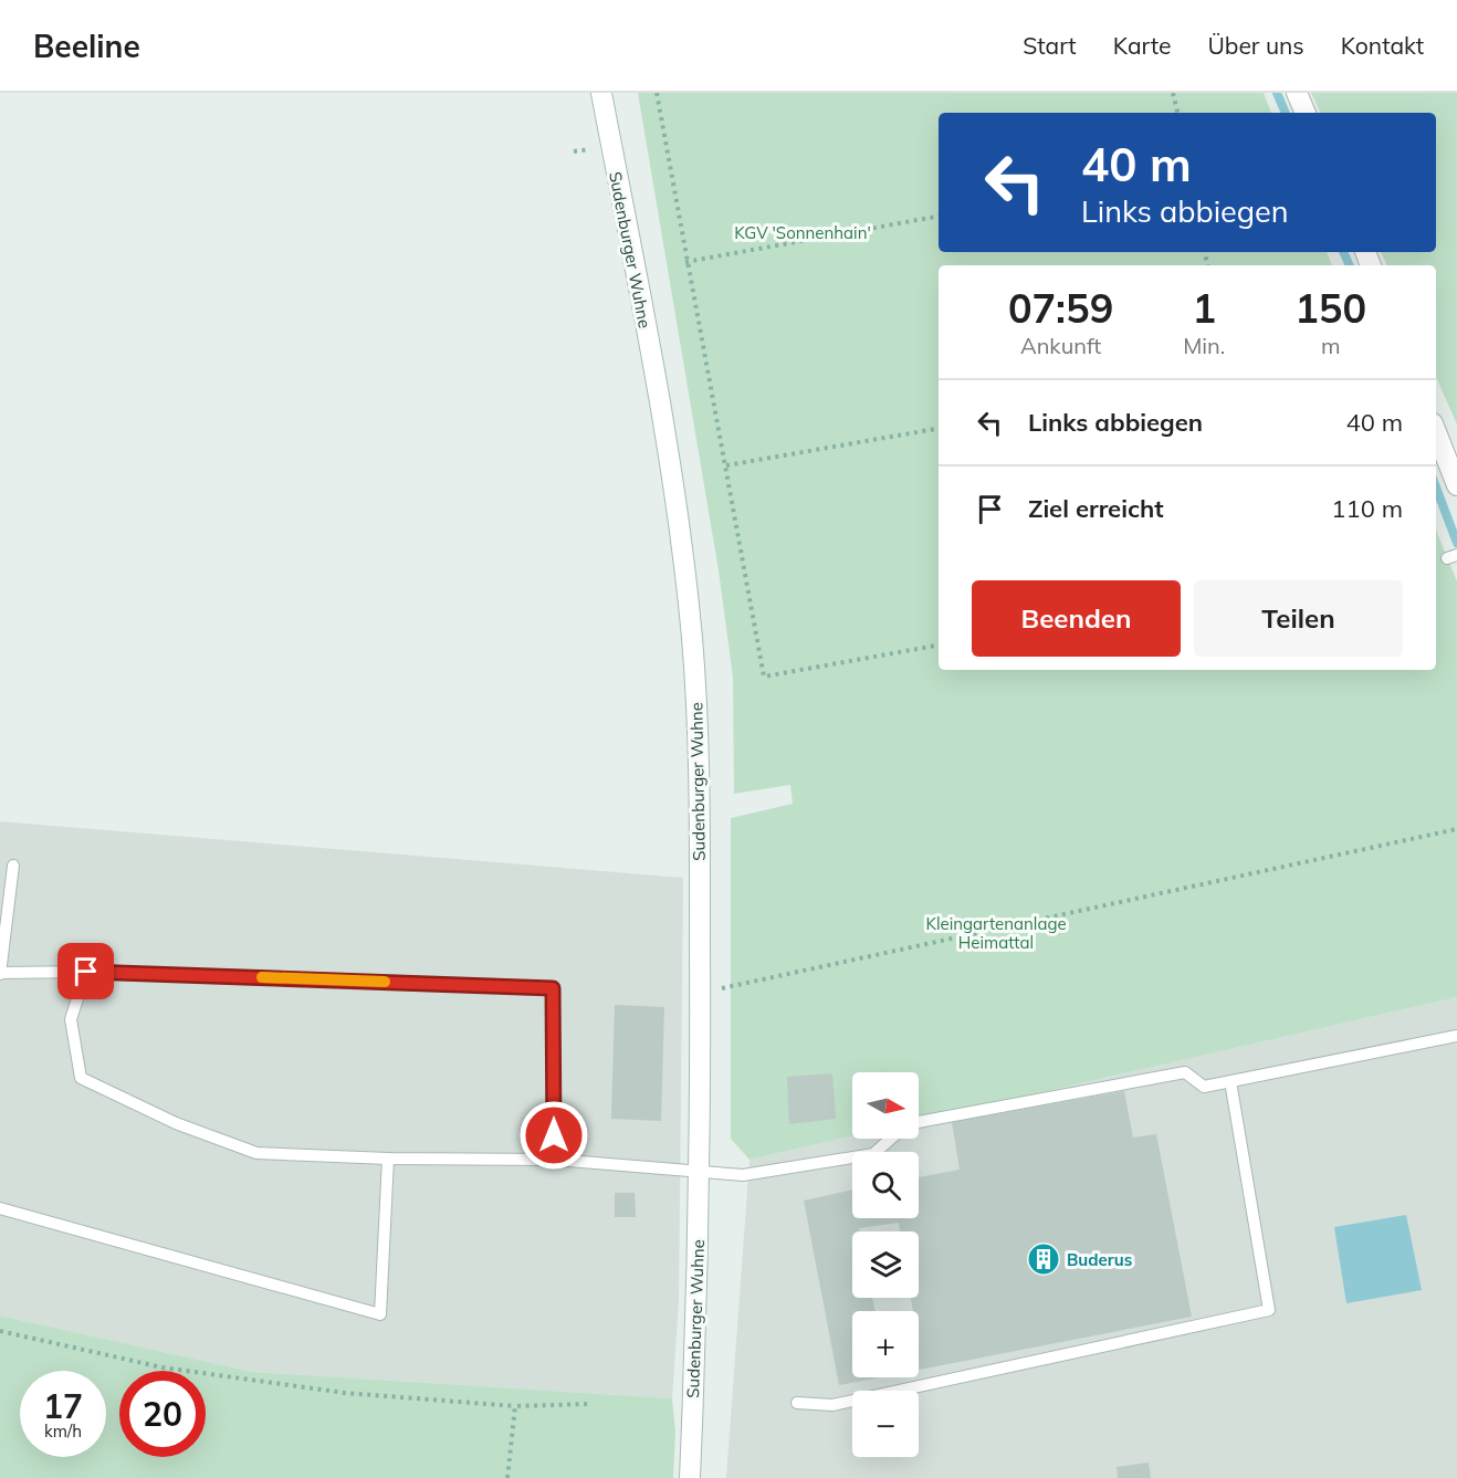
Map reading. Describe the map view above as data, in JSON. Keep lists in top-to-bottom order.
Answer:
{
  "streets": {
    "main road": ["Sudenburger Wuhne"]
  },
  "parks": ["KGV 'Sonnenhain'", "Kleingartenanlage Heimattal"],
  "places": {
    "building": ["Buderus"]
  },
  "north": "right",
  "page": {
    "header": "Beeline",
    "nav": [
      "Start",
      "Karte",
      "Über uns",
      "Kontakt"
    ],
    "turn": ["40 m", "Links abbiegen"],
    "eta": [
      "07:59",
      "Ankunft",
      "1",
      "Min.",
      "150",
      "m"
    ],
    "list": [
      {
        "name": "Links abbiegen",
        "value": "40 m"
      },
      {
        "name": "Ziel erreicht",
        "value": "110 m"
      }
    ],
    "buttons": ["Beenden", "Teilen"],
    "map_buttons": ["+", "−"],
    "speed": "17 km/h",
    "limit": "20"
  }
}
